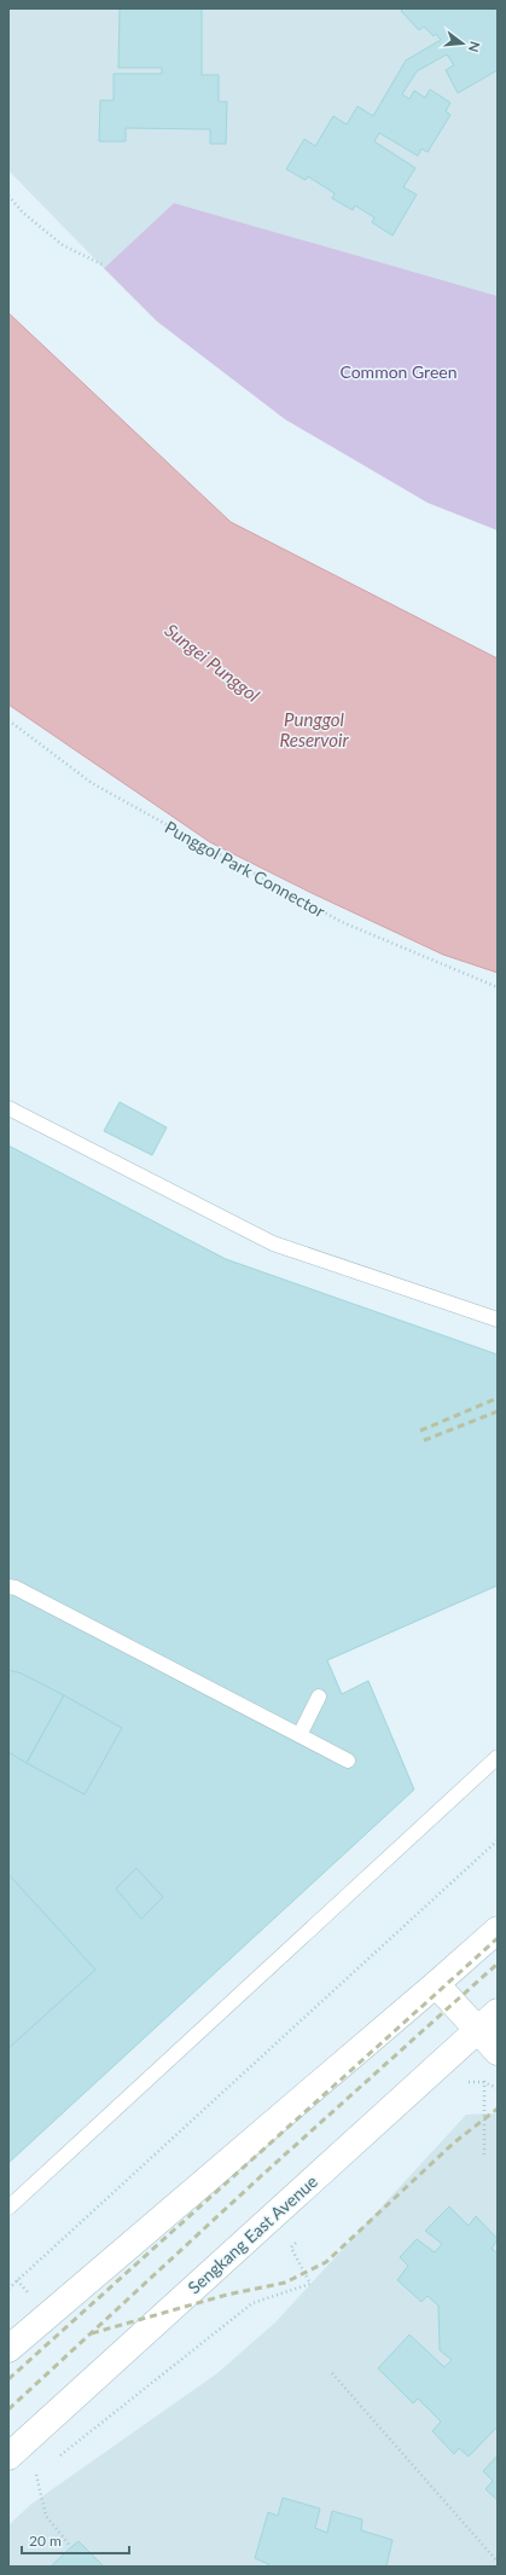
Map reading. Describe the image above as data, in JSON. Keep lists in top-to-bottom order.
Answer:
{
  "streets": {
    "main road": ["Sengkang East Avenue"],
    "path": ["Punggol Park Connector"]
  },
  "water": ["Sungei Punggol", "Punggol Reservoir"],
  "parks": ["Common Green"],
  "scale_bar": "20 m",
  "north": "right"
}
